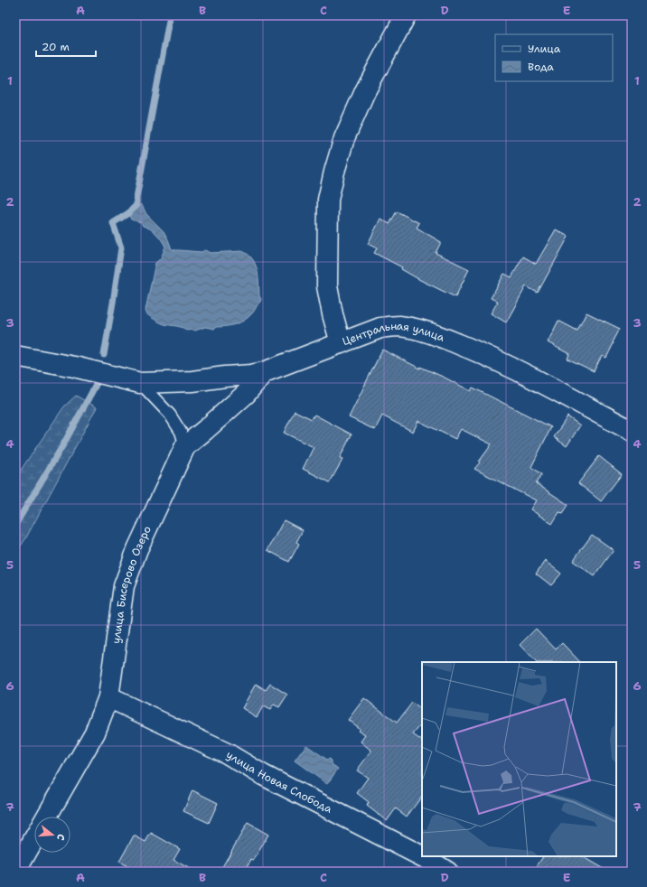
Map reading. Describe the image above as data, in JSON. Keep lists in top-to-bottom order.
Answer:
{
  "streets": {
    "street": ["Центральная улица", "улица Бисерово Озеро", "улица Новая Слобода"]
  },
  "crossings": [
    ["Центральная улица", "улица Бисерово Озеро"],
    ["улица Бисерово Озеро", "улица Новая Слобода"]
  ],
  "legend": ["Улица", "Вода"],
  "scale_bar": "20 m",
  "north": "right",
  "grid": {
    "columns": [
      "A",
      "B",
      "C",
      "D",
      "E"
    ],
    "rows": [
      "1",
      "2",
      "3",
      "4",
      "5",
      "6",
      "7"
    ]
  }
}
